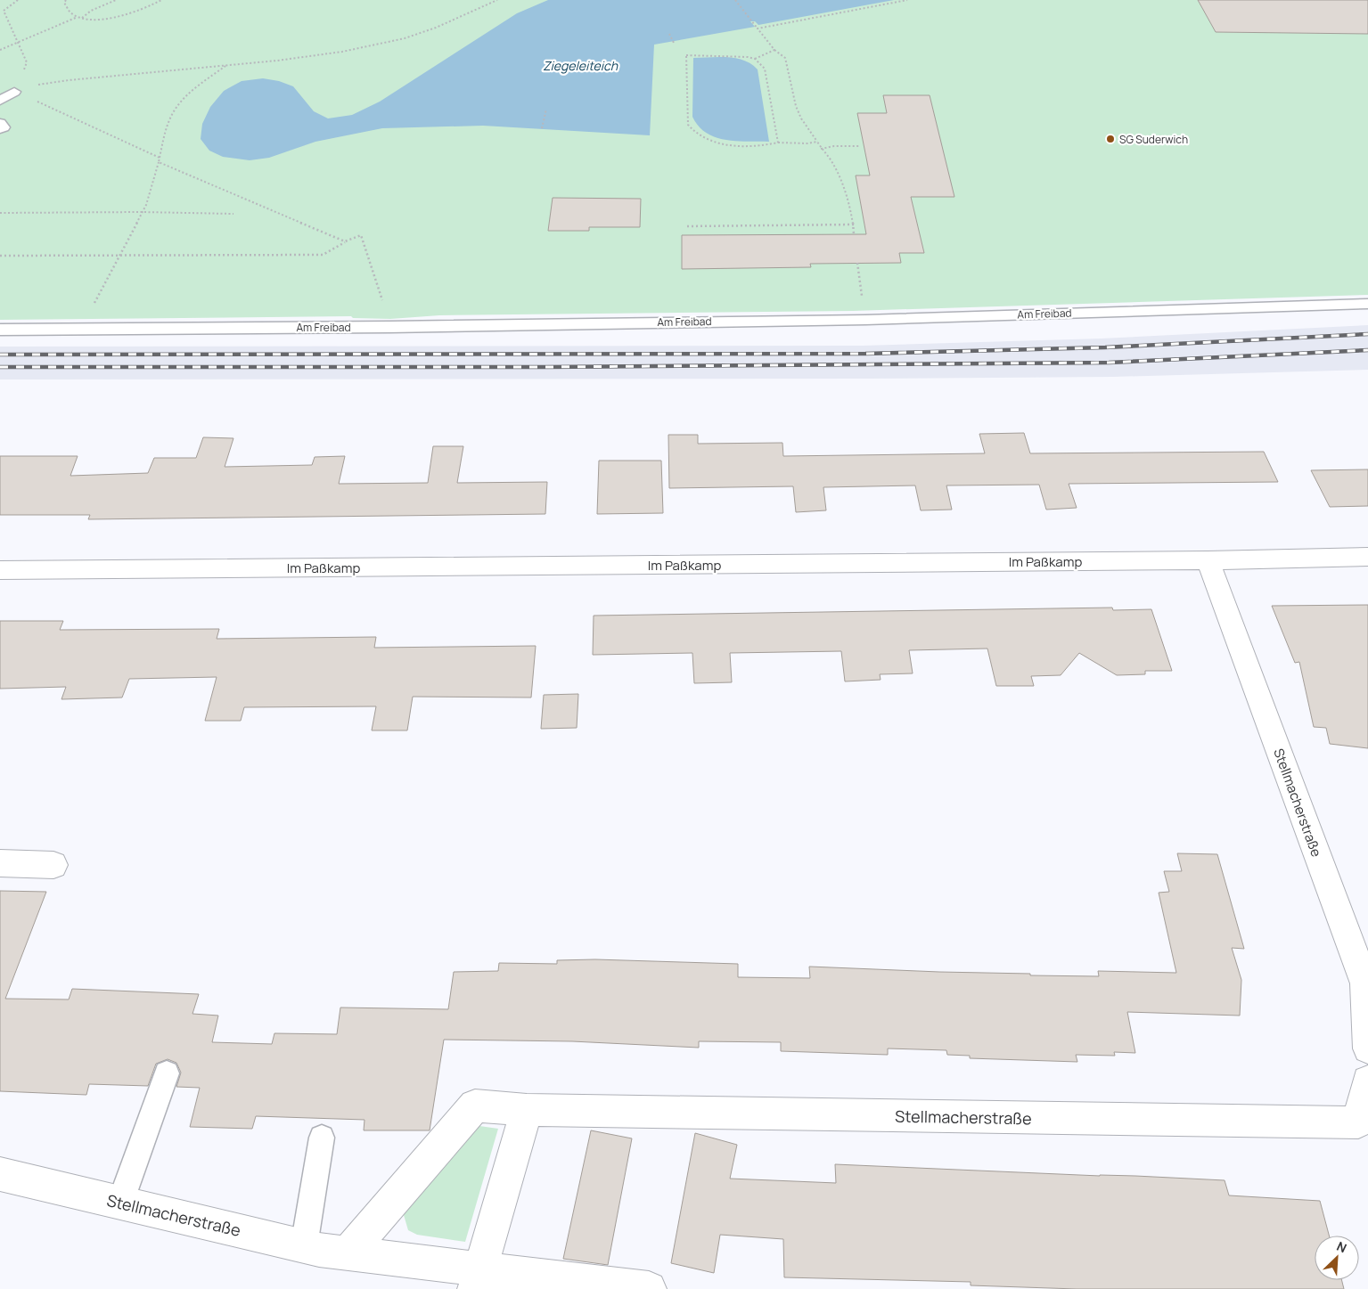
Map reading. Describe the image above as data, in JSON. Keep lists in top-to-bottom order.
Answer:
{
  "streets": {
    "street": ["Im Paßkamp", "Stellmacherstraße"],
    "lane": ["Am Freibad"]
  },
  "crossings": [
    ["Im Paßkamp", "Stellmacherstraße"]
  ],
  "water": ["Ziegeleiteich"],
  "places": ["SG Suderwich"],
  "north": "top right"
}
